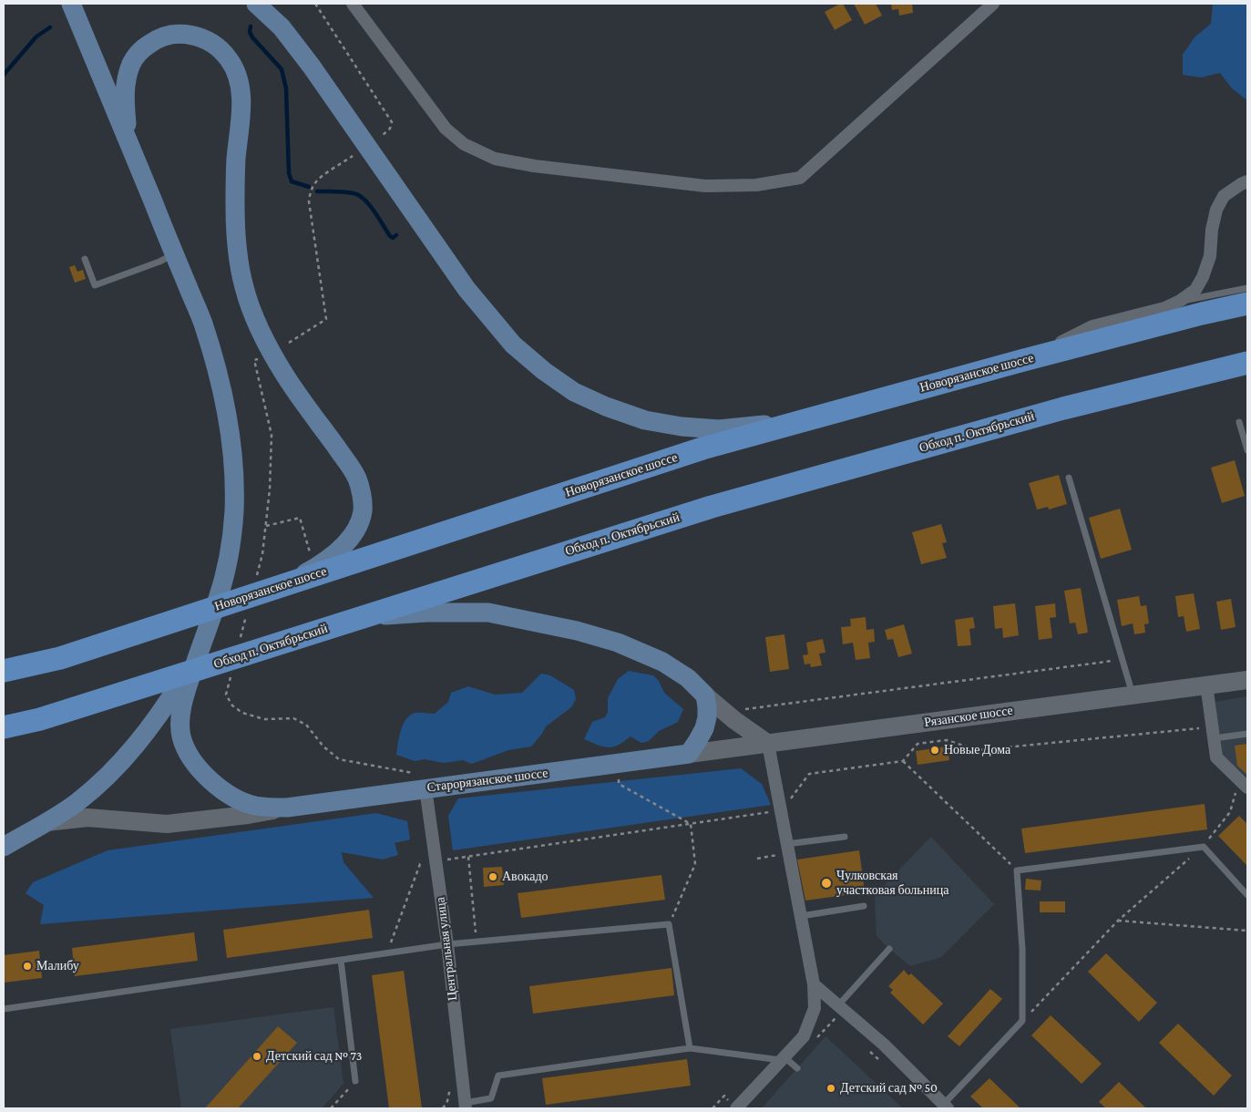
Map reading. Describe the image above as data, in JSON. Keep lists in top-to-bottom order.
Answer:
{
  "streets": {
    "highway": ["Новорязанское шоссе", "Обход п. Октябрьский"],
    "main road": ["Рязанское шоссе", "Старорязанское шоссе"],
    "street": ["Центральная улица"]
  },
  "crossings": [
    ["Рязанское шоссе", "Старорязанское шоссе"],
    ["Старорязанское шоссе", "Центральная улица"]
  ],
  "places": [
    "Новые Дома",
    "Авокадо",
    "Чулковская участковая больница",
    "Малибу",
    "Детский сад № 73",
    "Детский сад № 50"
  ]
}
